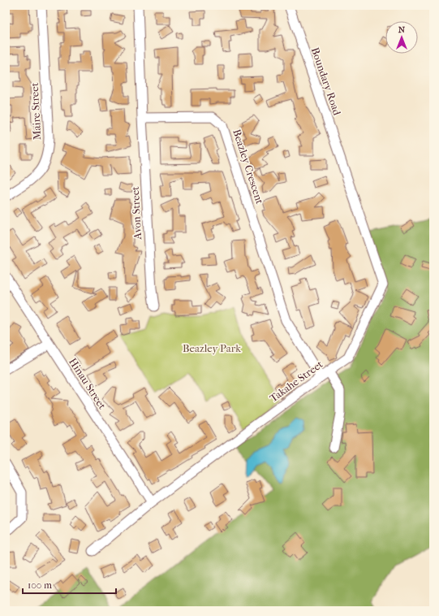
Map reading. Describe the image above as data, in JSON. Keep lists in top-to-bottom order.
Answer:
{
  "streets": {
    "street": [
      "Boundary Road",
      "Maire Street",
      "Beazley Crescent",
      "Avon Street",
      "Takahe Street",
      "Hinau Street"
    ]
  },
  "crossings": [
    ["Boundary Road", "Takahe Street"],
    ["Beazley Crescent", "Avon Street"],
    ["Beazley Crescent", "Takahe Street"],
    ["Takahe Street", "Hinau Street"]
  ],
  "parks": ["Beazley Park"],
  "scale_bar": "100 m",
  "north": "top"
}
